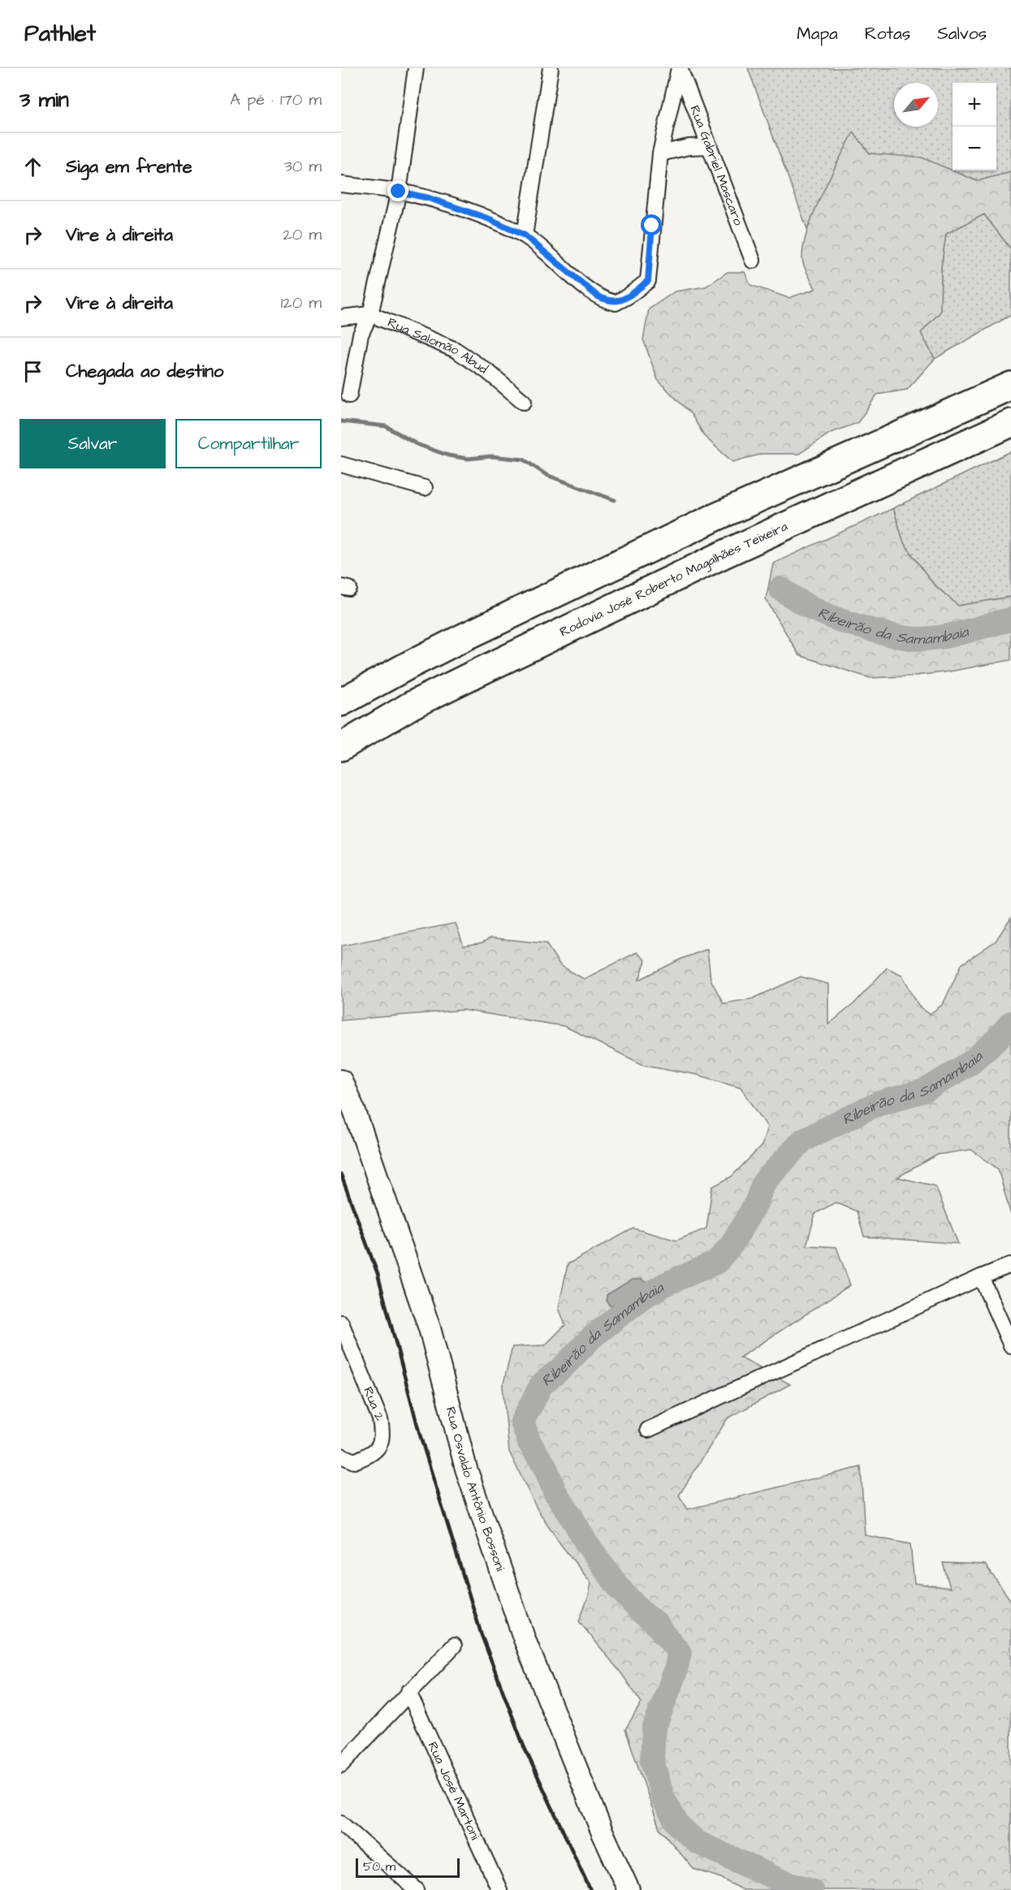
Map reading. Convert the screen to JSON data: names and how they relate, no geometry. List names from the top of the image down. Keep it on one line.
{"streets":{"highway":["Rodovia José Roberto Magalhães Teixeira"],"street":["Rua Gabriel Mascaro","Rua Salomão Abud","Rua 2","Rua Osvaldo Antônio Bossoni","Rua José Martoni"]},"water":["Ribeirão da Samambaia"],"scale_bar":"50 m","north":"top right","page":{"header":"Pathlet","nav":["Mapa","Rotas","Salvos"],"heading":["3 min","A pé · 170 m"],"map_buttons":["+","−"],"list":[["Siga em frente","30 m"],["Vire à direita","20 m"],["Vire à direita","120 m"],"Chegada ao destino"],"buttons":["Salvar","Compartilhar"],"scale":"50 m"}}
